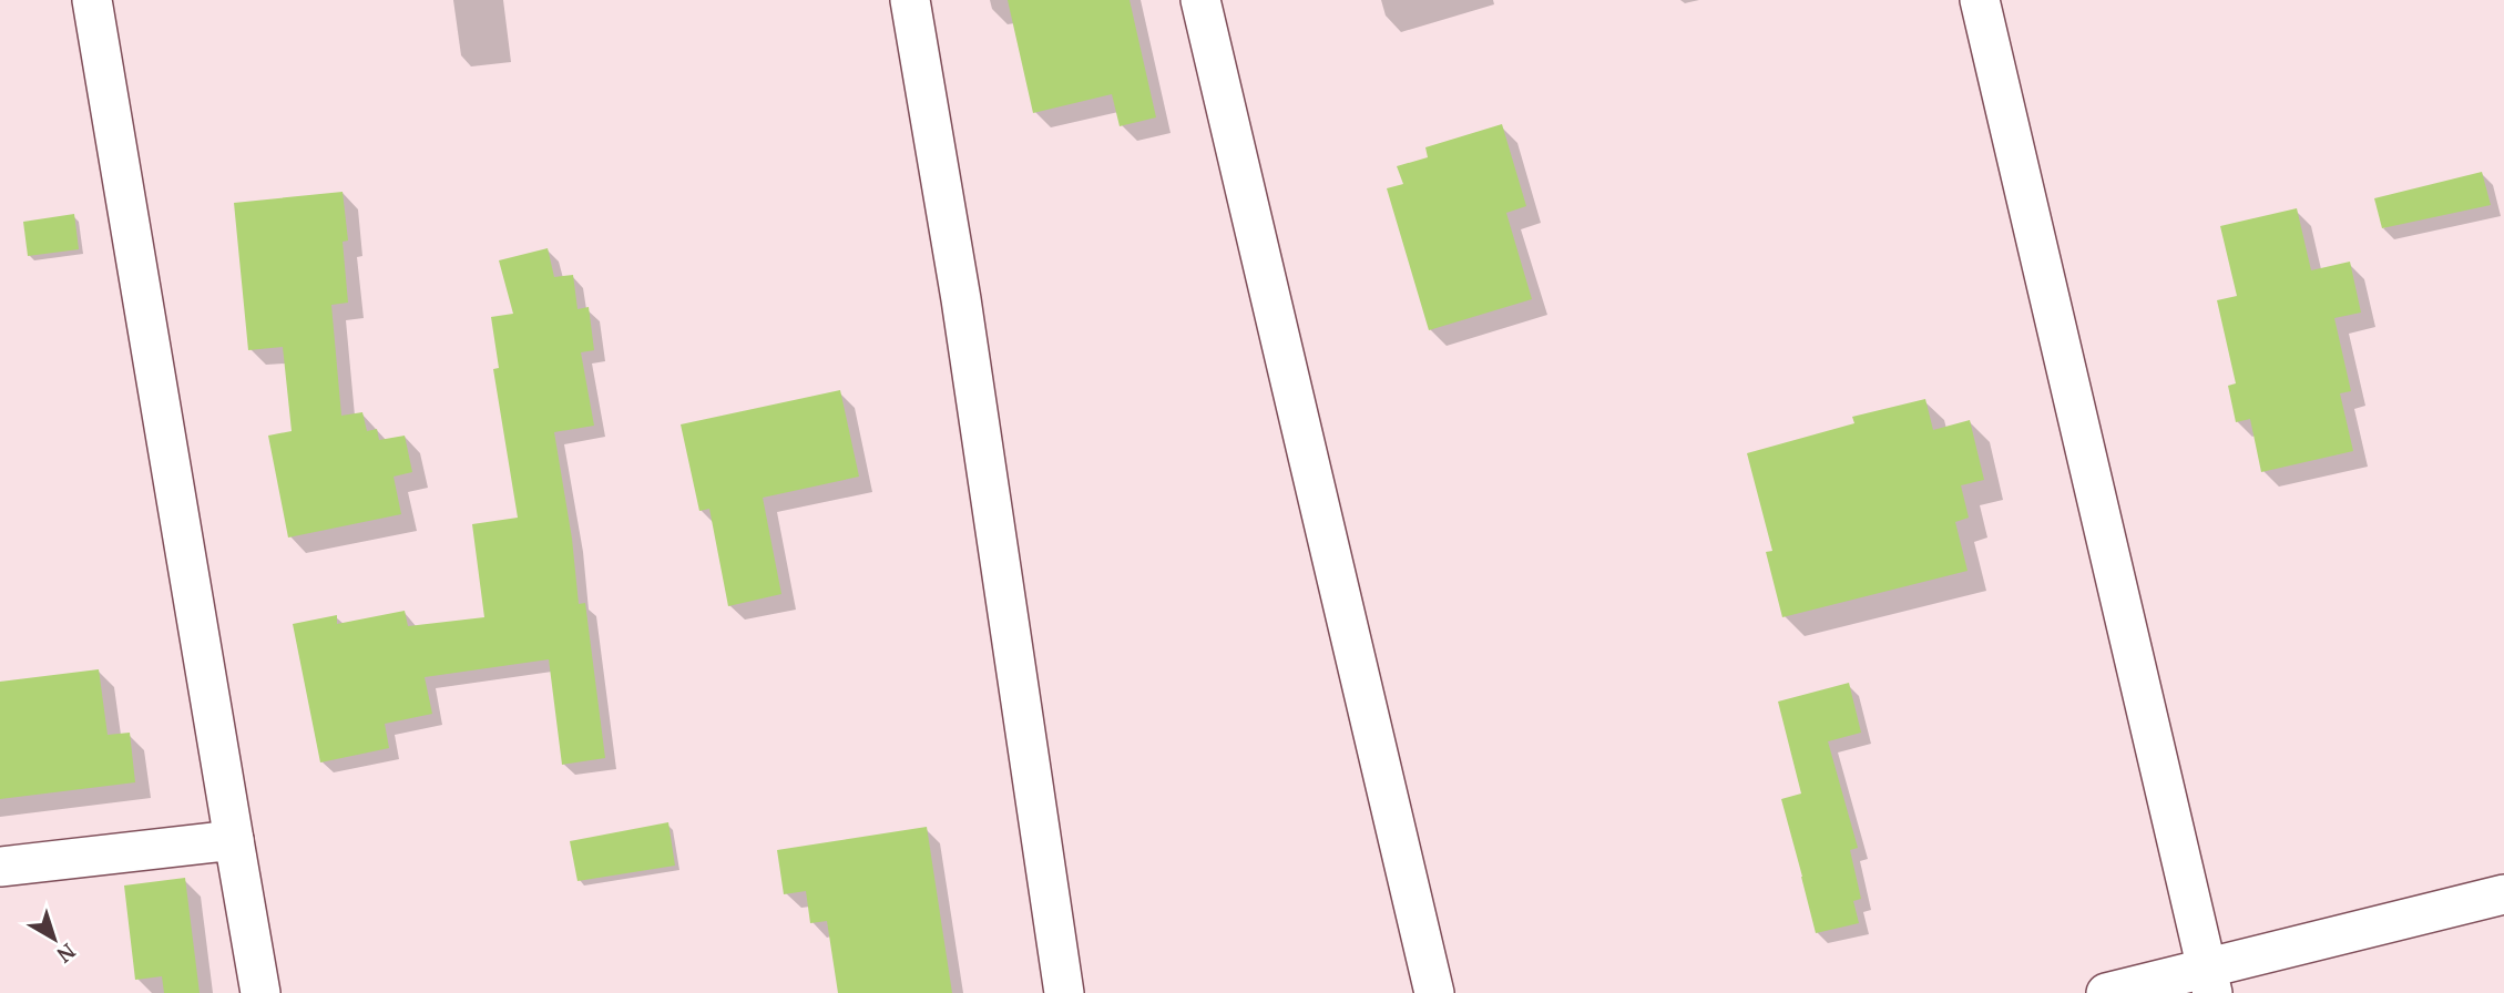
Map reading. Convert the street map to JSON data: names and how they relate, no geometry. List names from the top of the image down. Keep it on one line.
{"north":"bottom right"}
